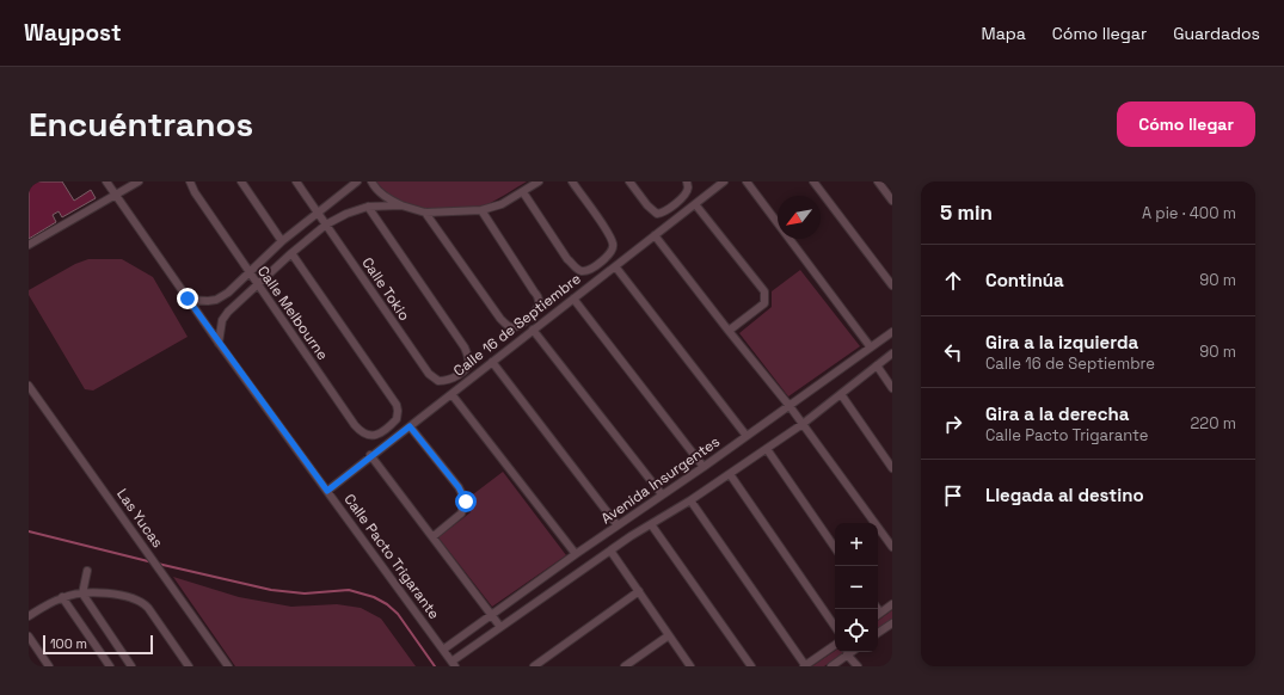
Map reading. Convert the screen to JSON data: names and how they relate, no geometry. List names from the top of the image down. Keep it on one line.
{"streets":{"street":["Calle Tokio","Calle Melbourne","Calle 16 de Septiembre","Avenida Insurgentes","Las Yucas","Calle Pacto Trigarante"]},"crossings":[["Calle 16 de Septiembre","Calle Pacto Trigarante"],["Avenida Insurgentes","Calle Pacto Trigarante"]],"scale_bar":"100 m","north":"bottom left","page":{"header":"Waypost","nav":["Mapa","Cómo llegar","Guardados"],"buttons":"Cómo llegar","title":"Encuéntranos","heading":["5 min","A pie · 400 m"],"list":[["Continúa","90 m"],["Gira a la izquierda","Calle 16 de Septiembre","90 m"],["Gira a la derecha","Calle Pacto Trigarante","220 m"],"Llegada al destino"],"map_buttons":["+","−"],"scale":"100 m"}}
